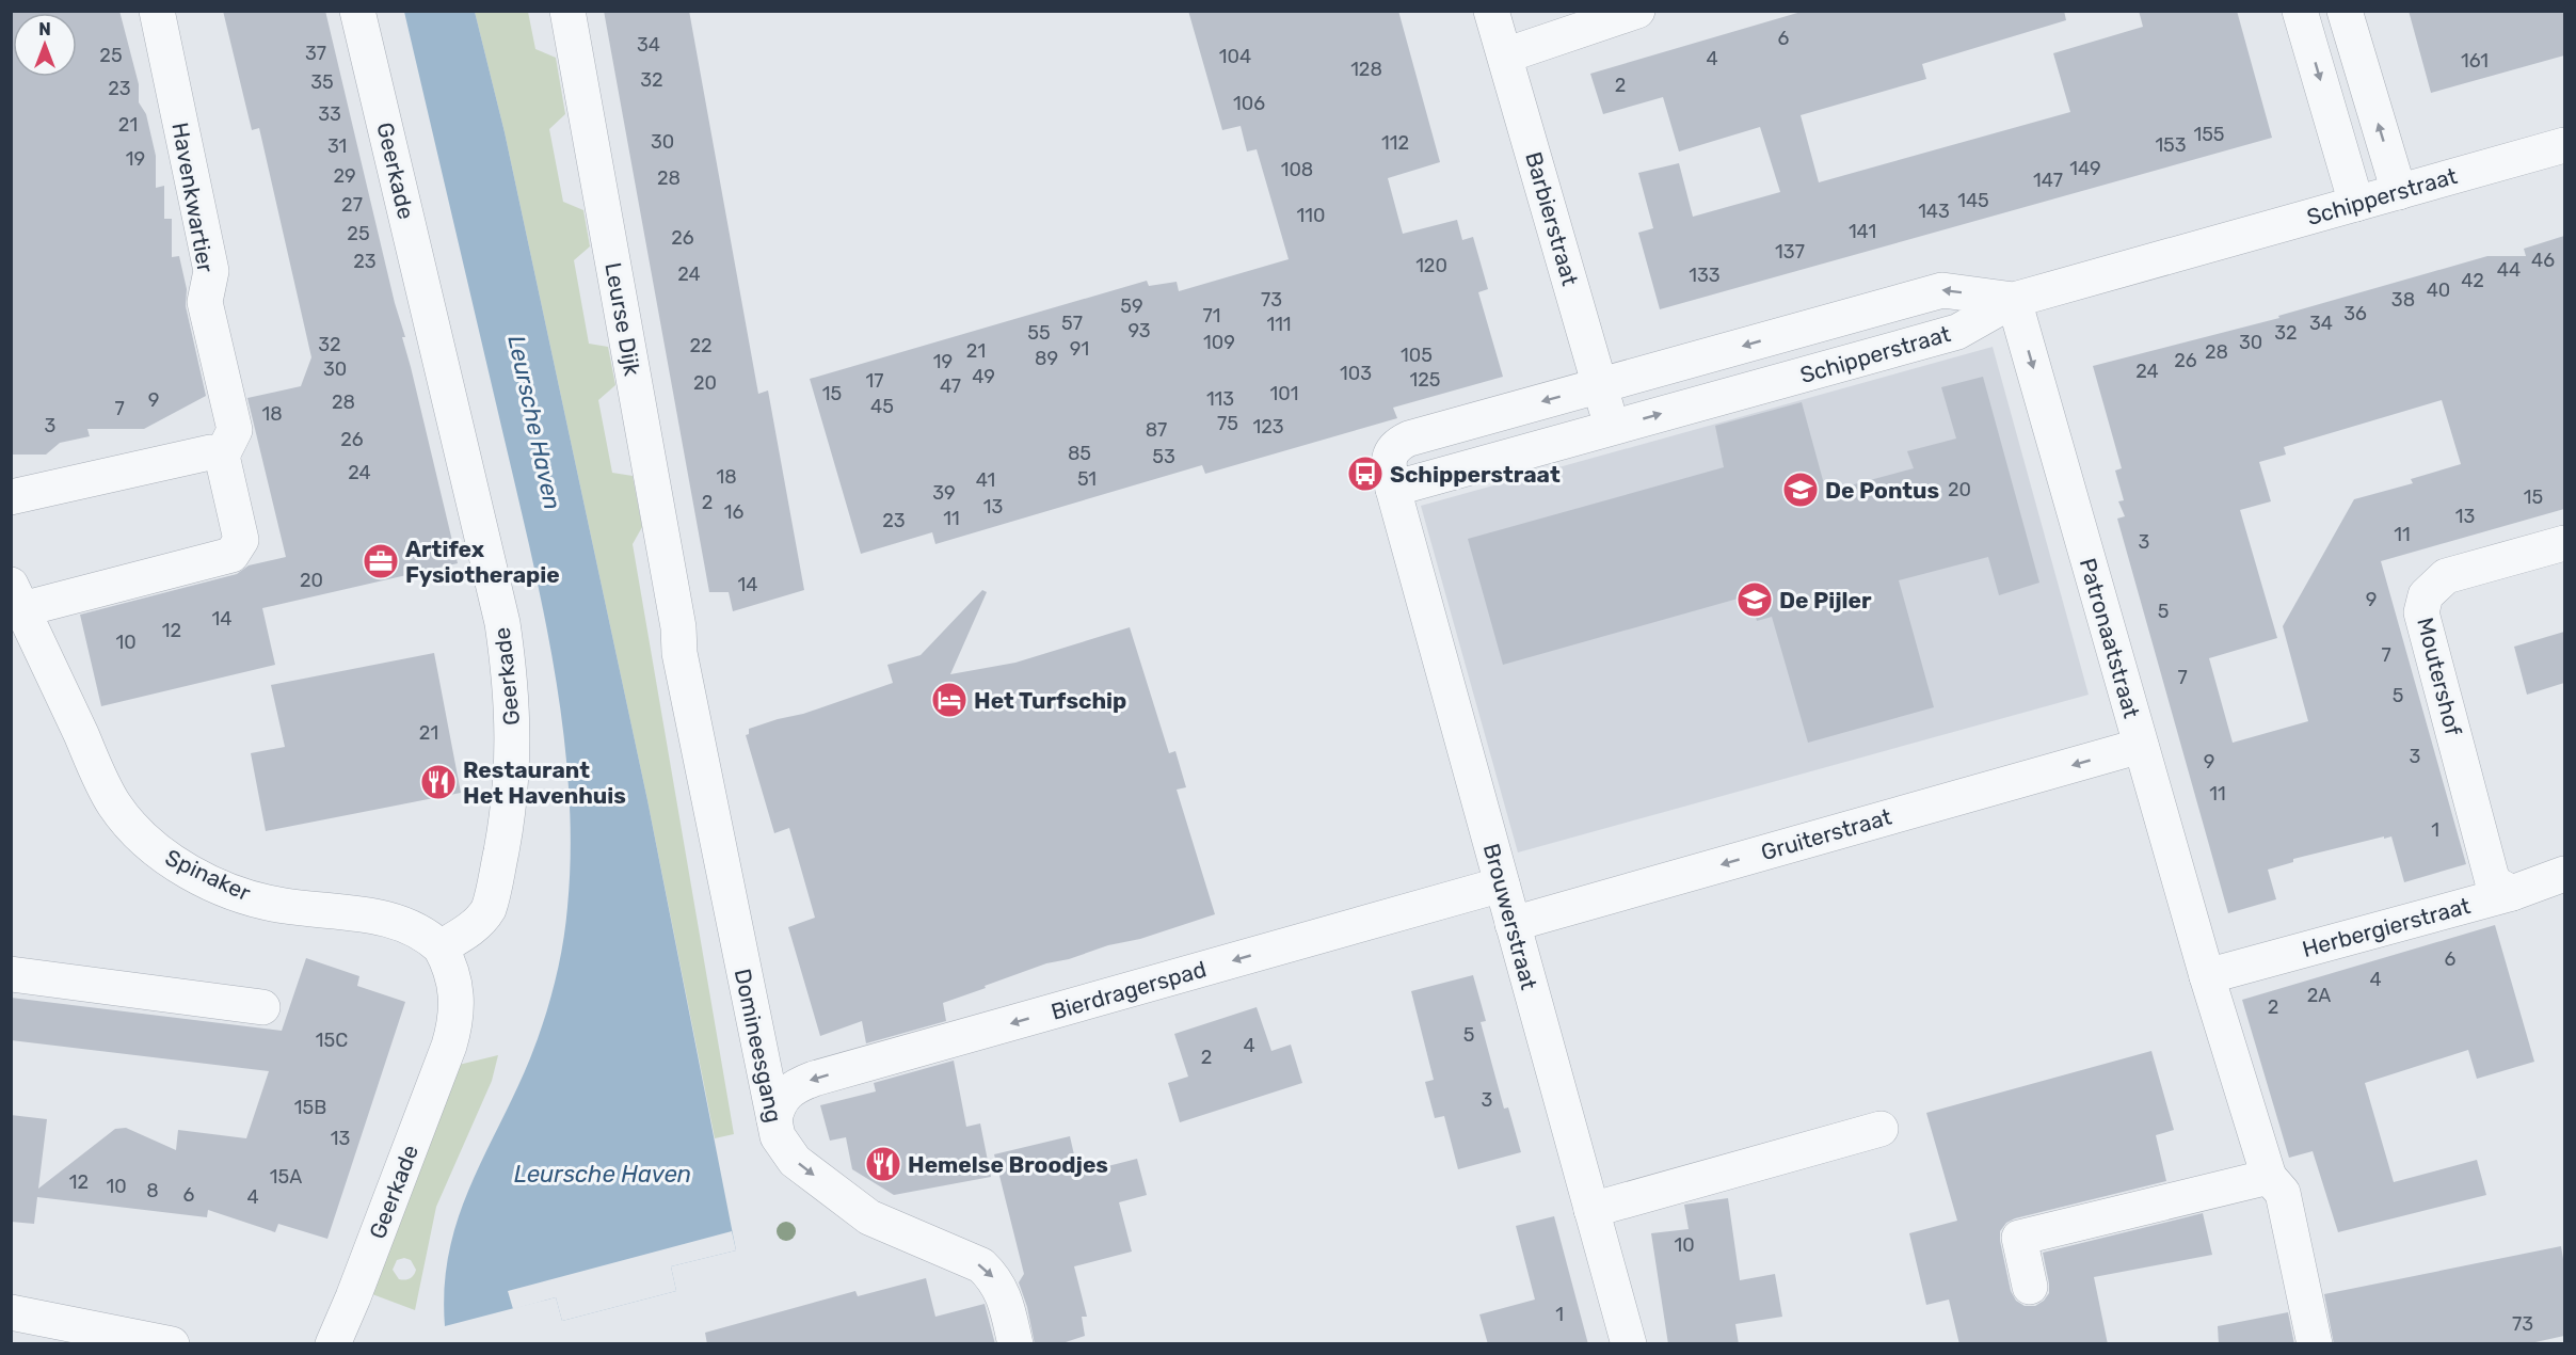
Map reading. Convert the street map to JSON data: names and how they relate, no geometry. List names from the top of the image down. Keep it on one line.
{"streets":{"street":["Geerkade","Schipperstraat","Havenkwartier","Barbierstraat","Leurse Dijk","Patronaatstraat","Moutershof","Gruiterstraat","Spinaker","Brouwerstraat","Herbergierstraat","Bierdragerspad","Domineesgang"]},"crossings":[["Geerkade","Spinaker"],["Schipperstraat","Barbierstraat"],["Schipperstraat","Patronaatstraat"],["Schipperstraat","Brouwerstraat"],["Leurse Dijk","Domineesgang"],["Patronaatstraat","Gruiterstraat"],["Patronaatstraat","Herbergierstraat"],["Moutershof","Herbergierstraat"],["Gruiterstraat","Brouwerstraat"],["Brouwerstraat","Bierdragerspad"],["Bierdragerspad","Domineesgang"]],"one_way":["Patronaatstraat","Bierdragerspad","Domineesgang"],"water":["Leursche Haven"],"places":{"bus stop":["Schipperstraat"],"school or university":["De Pontus","De Pijler"],"office":["Artifex Fysiotherapie"],"hotel":["Het Turfschip"],"restaurant":["Restaurant Het Havenhuis","Hemelse Broodjes"]},"house_numbers":["6","34","37","25","104","4","161","128","32","35","2","23","106","33","21","155","30","112","153","31","19","149","108","29","28","147","145","27","143","110","141","25","26","137","46","23","120","44","24","133","42","40","73","38","59","36","71","57","34","111","93","55","32","109","30","32","22","91","21","28","105","89","26","19","30","24","103","49","125","17","20","47","15","101","113","9","28","45","7","18","75","3","123","87","26","85","53","24","18","51","41","20","39","15","2","13","16","13","11","23","11","3","20","14","9","5","14","12","10","7","7","5","21","3","9","11","1","6","4","2A","2","5","15C","4","2","3","15B","13","15A","12","10","8","6","4","10","1","73"],"north":"top"}
